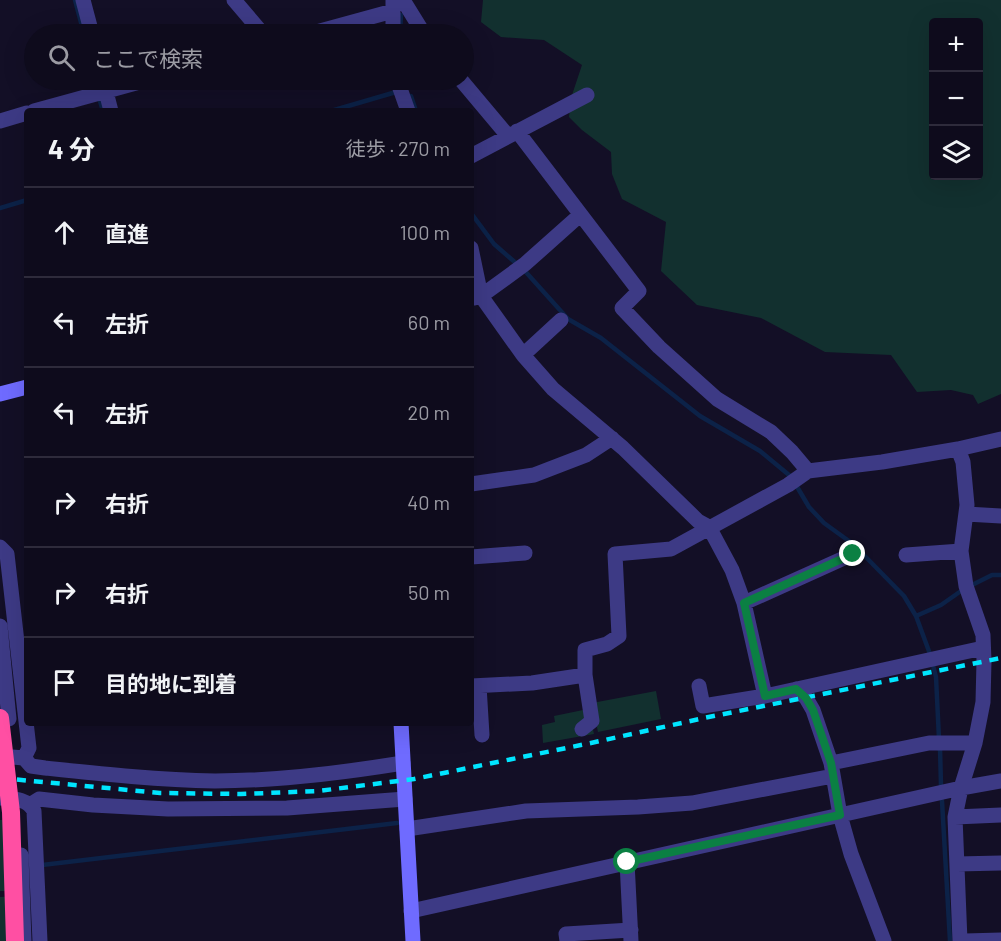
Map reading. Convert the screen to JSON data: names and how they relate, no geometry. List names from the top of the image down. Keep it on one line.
{"page":{"map_buttons":["+","−"],"search":"ここで検索","heading":["4 分","徒歩 · 270 m"],"list":[["直進","100 m"],["左折","60 m"],["左折","20 m"],["右折","40 m"],["右折","50 m"],"目的地に到着"]}}
